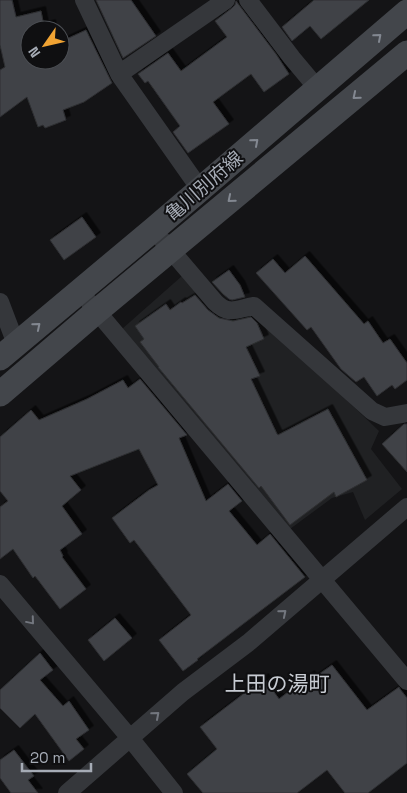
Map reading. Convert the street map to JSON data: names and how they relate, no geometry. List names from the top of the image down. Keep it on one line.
{"streets":{"main road":["亀川別府線"]},"districts":["上田の湯町"],"scale_bar":"20 m","north":"bottom left"}
